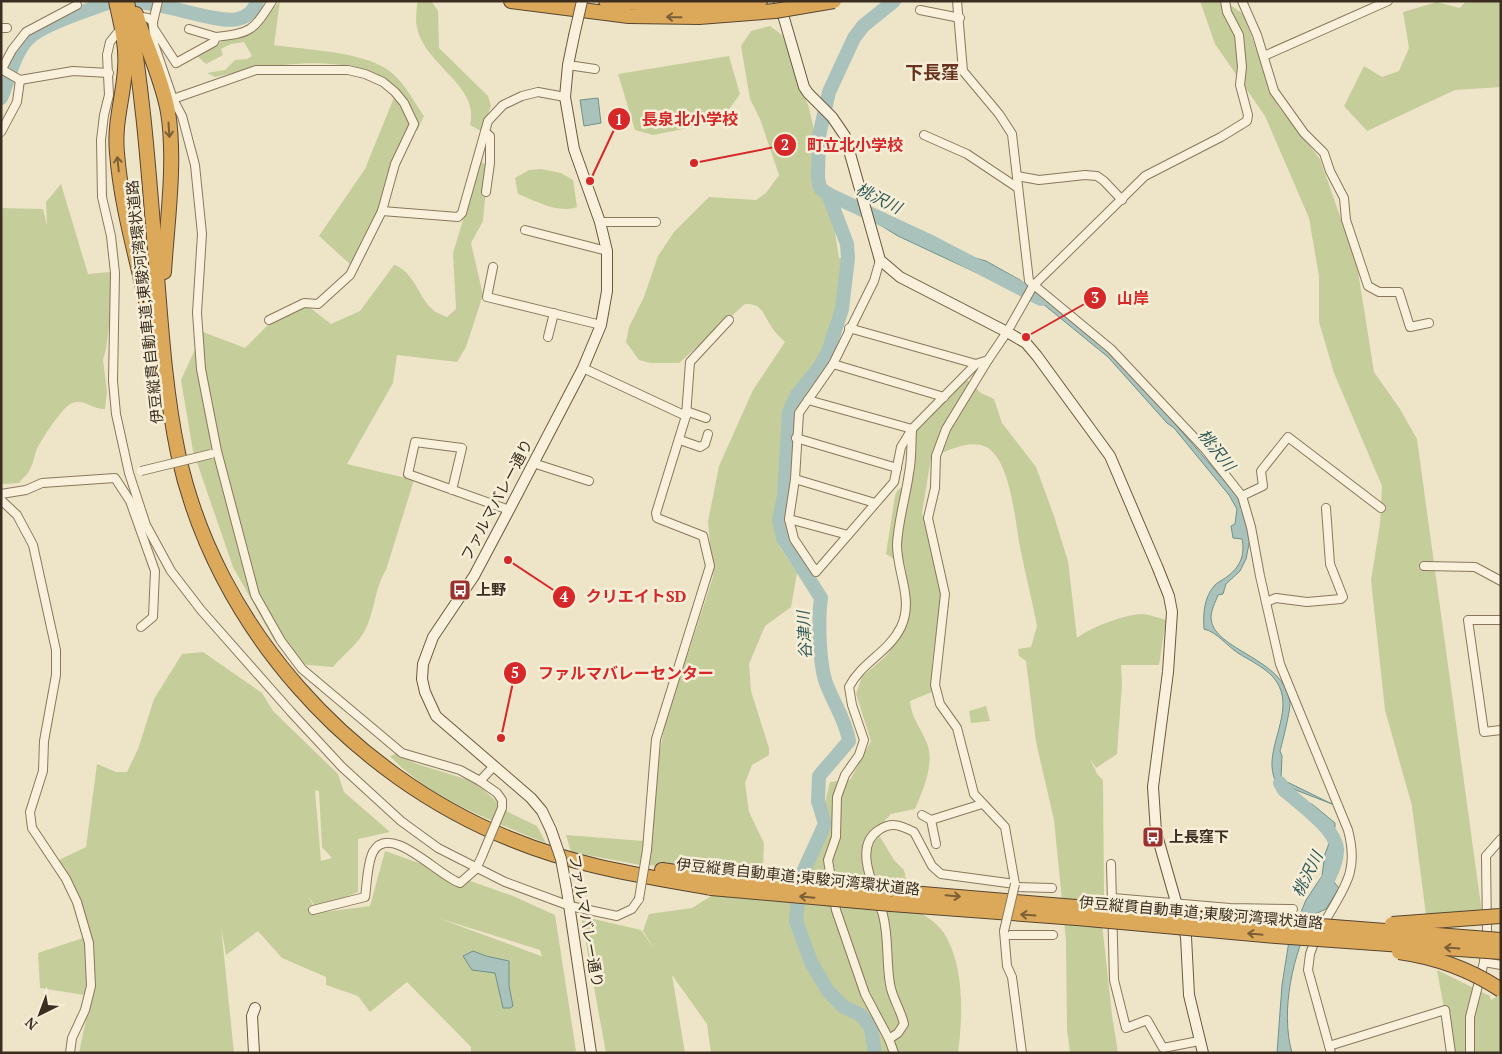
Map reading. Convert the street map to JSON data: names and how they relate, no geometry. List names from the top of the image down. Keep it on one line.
{"streets":{"highway":["伊豆縦貫自動車道;東駿河湾環状道路"],"street":["ファルマバレー通り"]},"districts":["下長窪"],"water":["桃沢川","谷津川"],"places":{"other":["町立北小学校","長泉北小学校","山岸","クリエイトSD","ファルマバレーセンター"],"bus stop":["上野","上長窪下"]},"north":"bottom left"}
